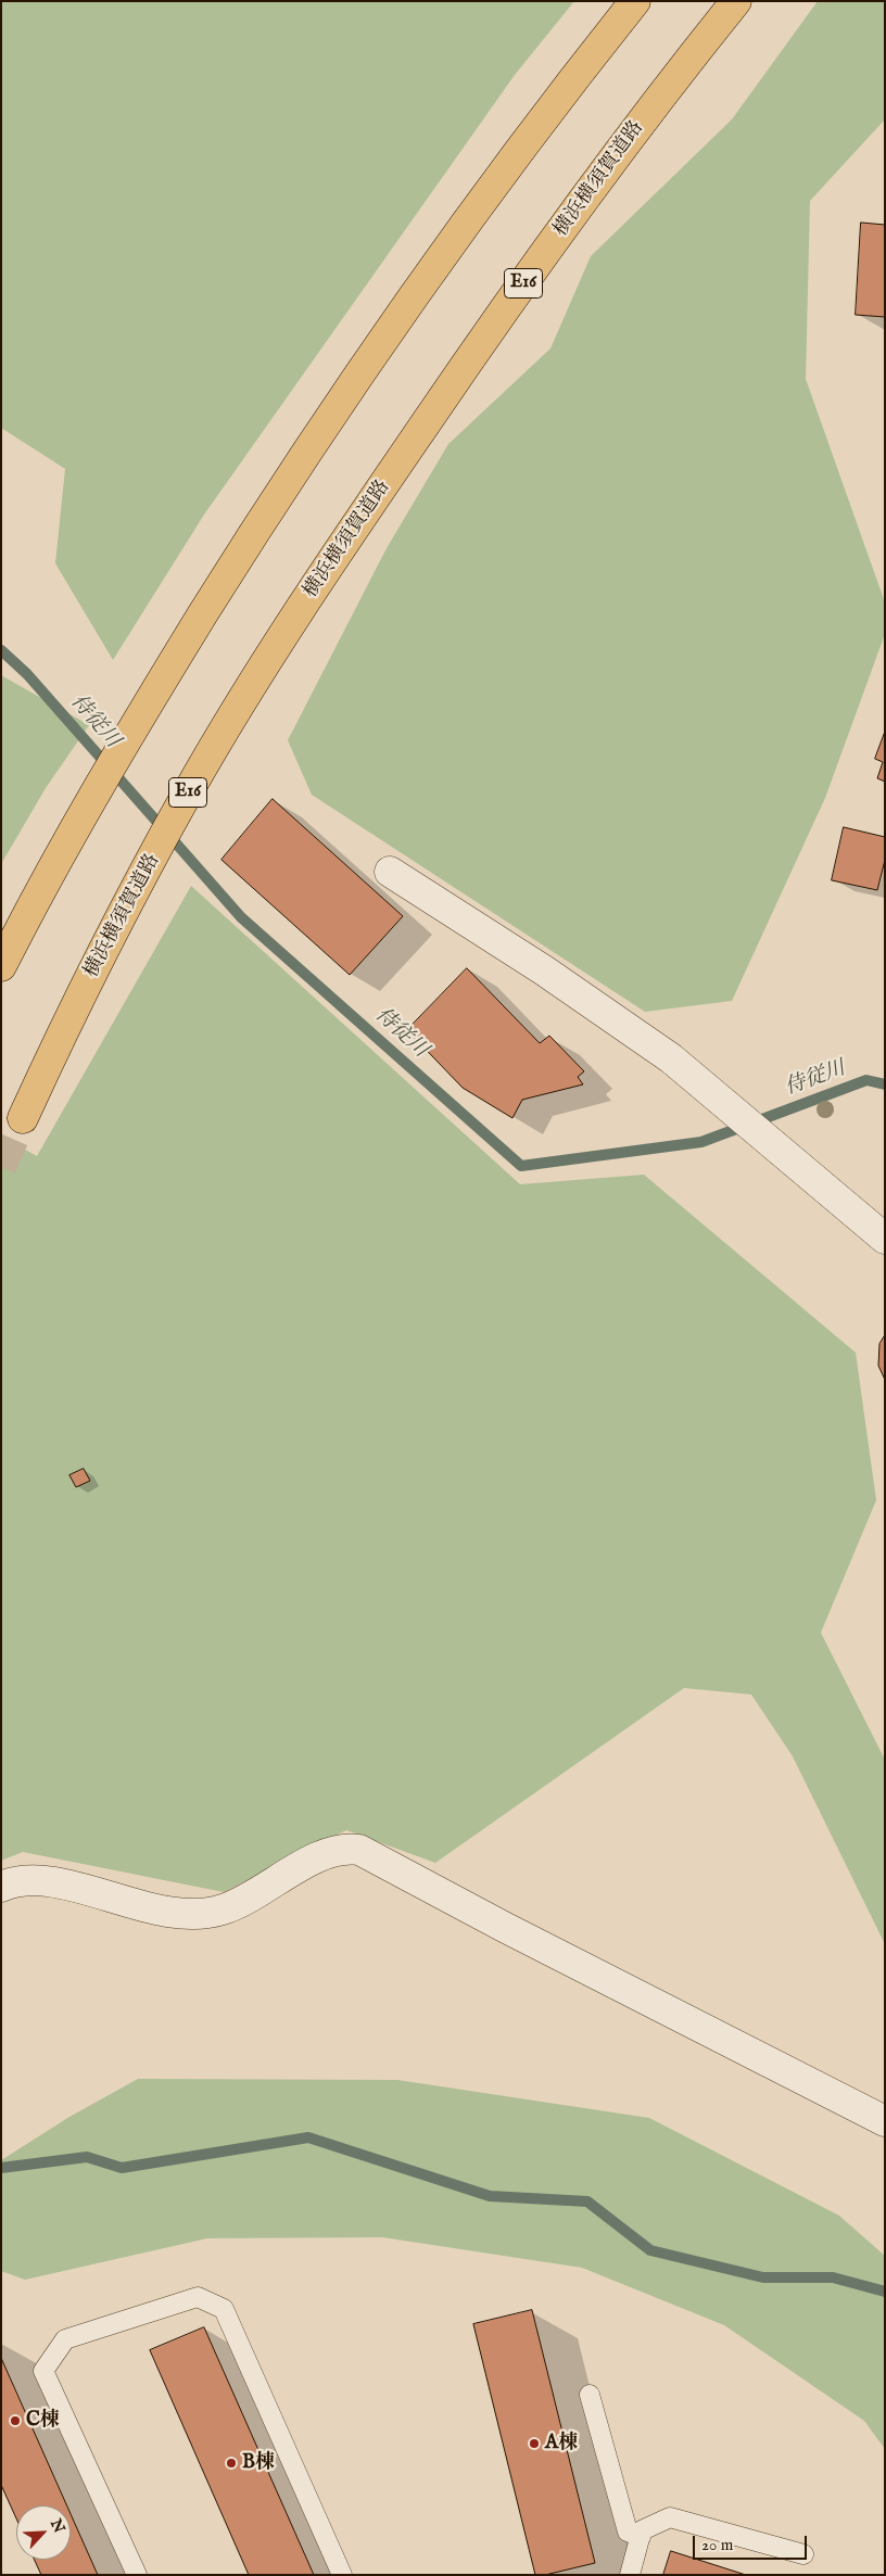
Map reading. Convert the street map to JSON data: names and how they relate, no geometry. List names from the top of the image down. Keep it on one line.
{"streets":{"highway":["横浜横須賀道路","E16"]},"water":["侍従川"],"places":["C棟","A棟","B棟"],"scale_bar":"20 m","north":"top right"}
